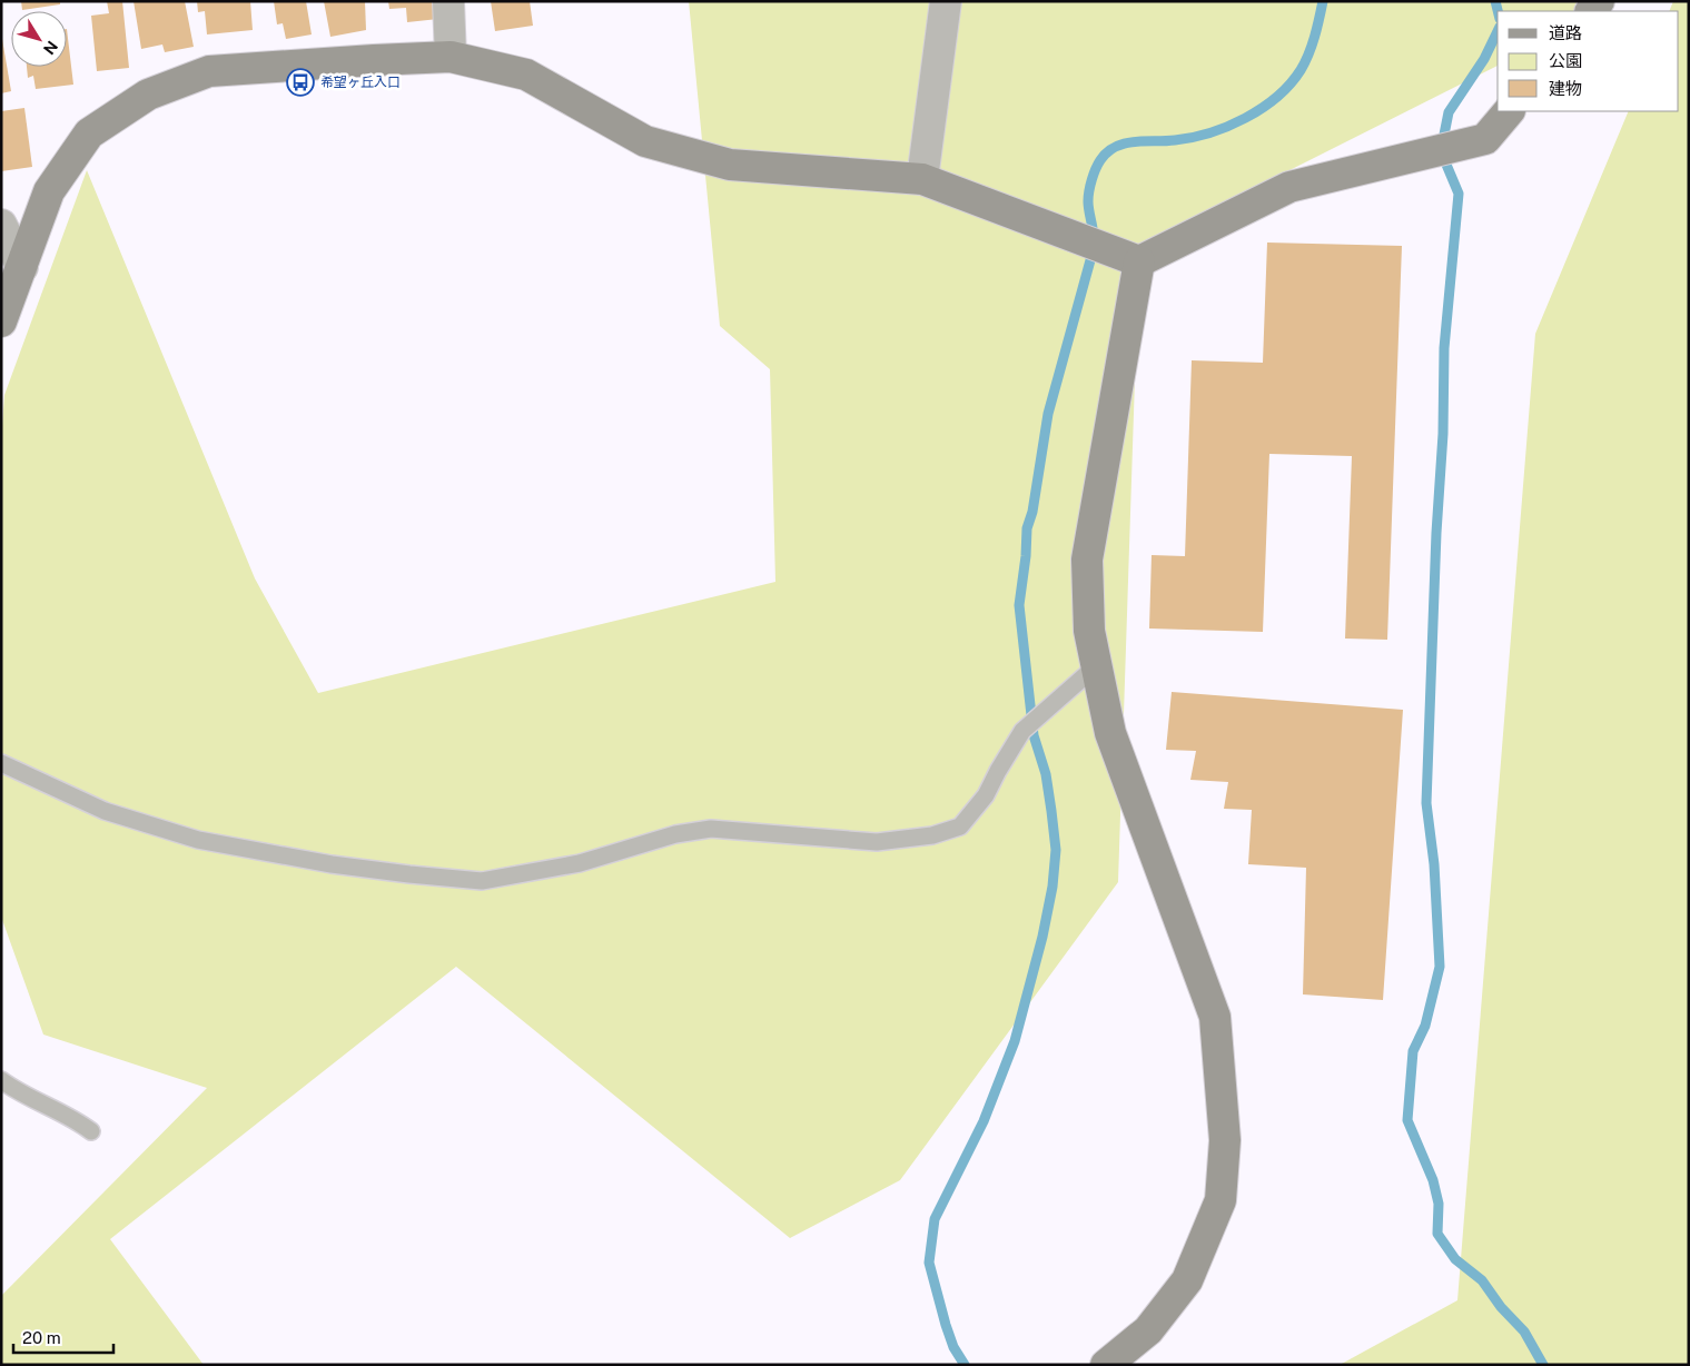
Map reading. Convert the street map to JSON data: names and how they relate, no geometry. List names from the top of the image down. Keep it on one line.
{"places":{"bus stop":["希望ヶ丘入口"]},"legend":["道路","公園","建物"],"scale_bar":"20 m","north":"bottom right"}
